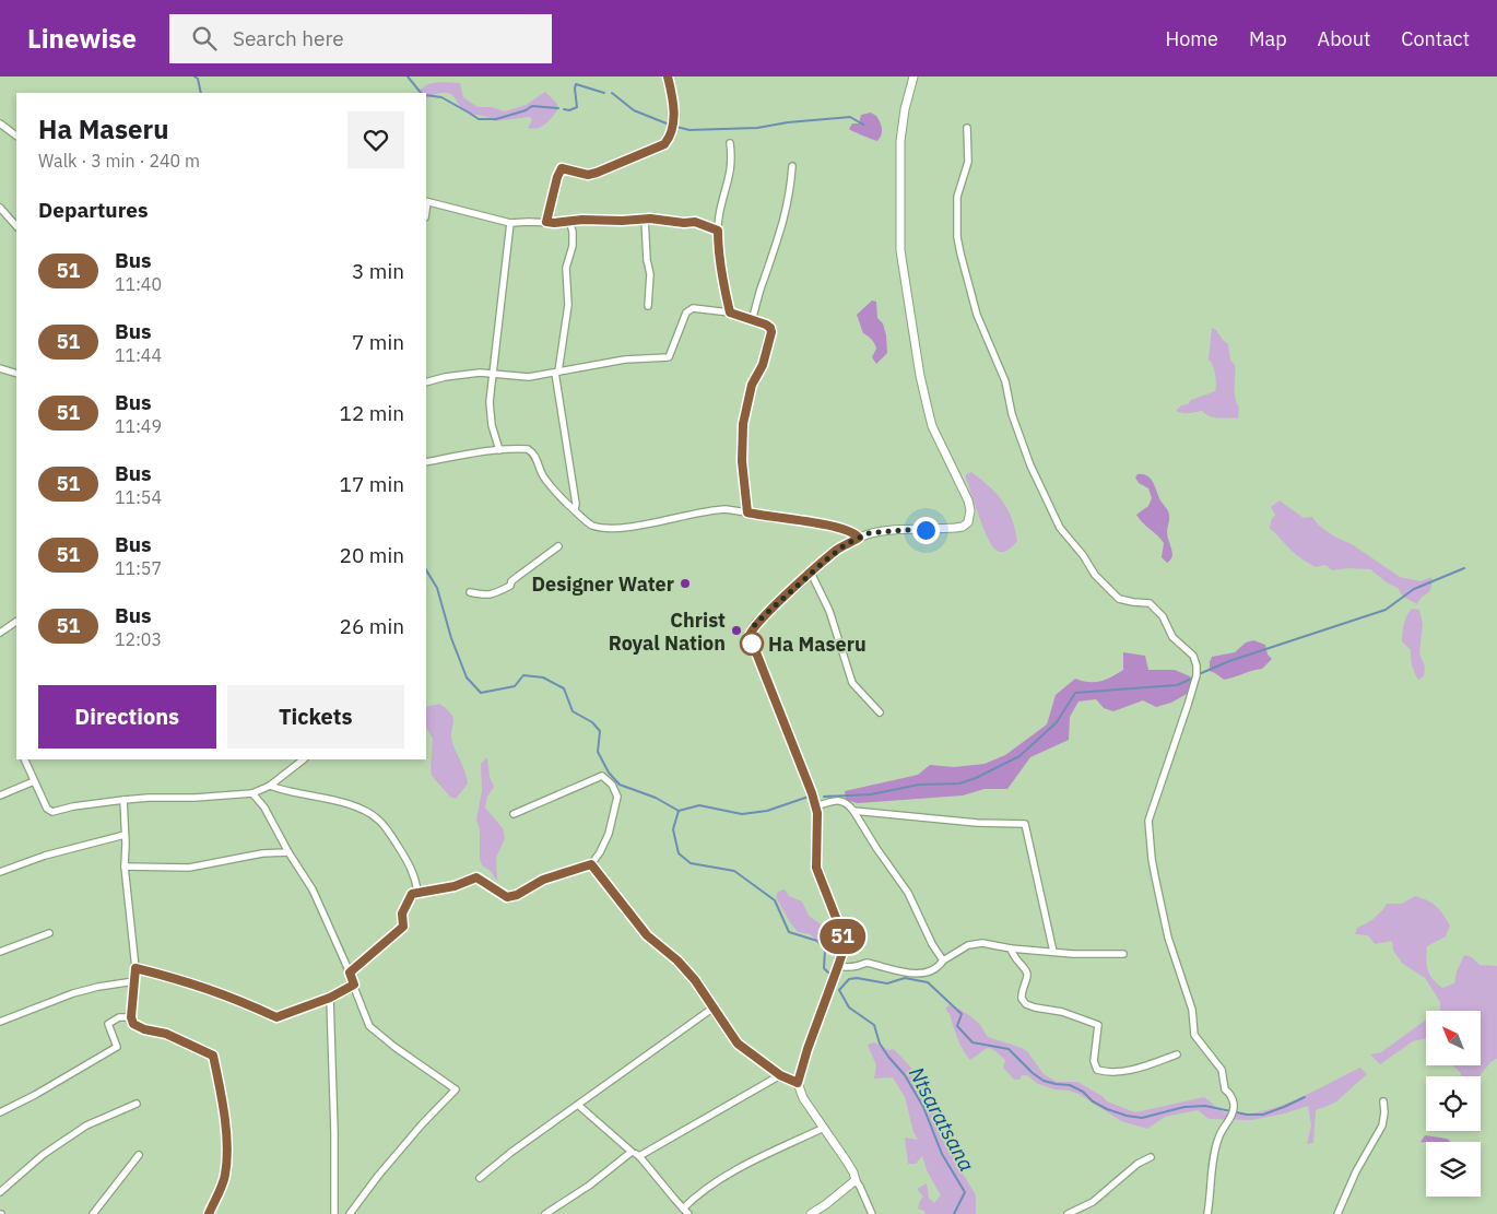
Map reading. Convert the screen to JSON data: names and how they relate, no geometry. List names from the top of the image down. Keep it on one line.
{"water":["Ntsaratsana"],"places":["Designer Water","Christ Royal Nation","Ha Maseru"],"lines":["bus line 51"],"north":"top left","page":{"header":"Linewise","search":"Search here","nav":["Home","Map","About","Contact"],"on_map":"51","heading":[["Ha Maseru","Walk · 3 min · 240 m"],"Departures"],"list":[{"mark":"51","name":"Bus","note":"11:40","value":"3 min"},{"mark":"51","name":"Bus","note":"11:44","value":"7 min"},{"mark":"51","name":"Bus","note":"11:49","value":"12 min"},{"mark":"51","name":"Bus","note":"11:54","value":"17 min"},{"mark":"51","name":"Bus","note":"11:57","value":"20 min"},{"mark":"51","name":"Bus","note":"12:03","value":"26 min"}],"buttons":["Directions","Tickets"]}}
